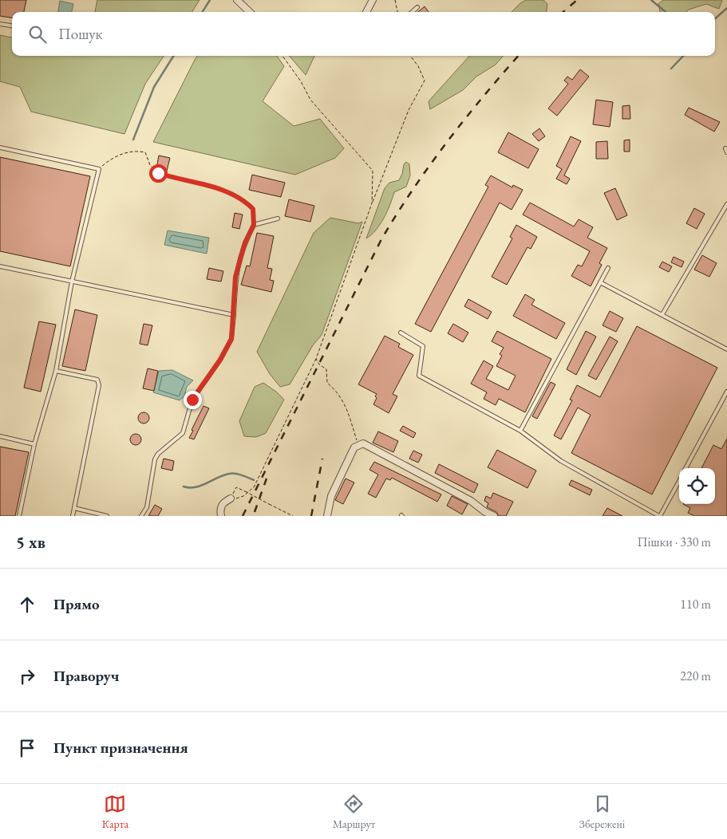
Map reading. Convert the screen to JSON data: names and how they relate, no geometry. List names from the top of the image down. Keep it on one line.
{"page":{"search":"Пошук","heading":["5 хв","Пішки · 330 m"],"list":[["Прямо","110 m"],["Праворуч","220 m"],"Пункт призначення"],"nav":["Карта","Маршрут","Збережені"]}}
